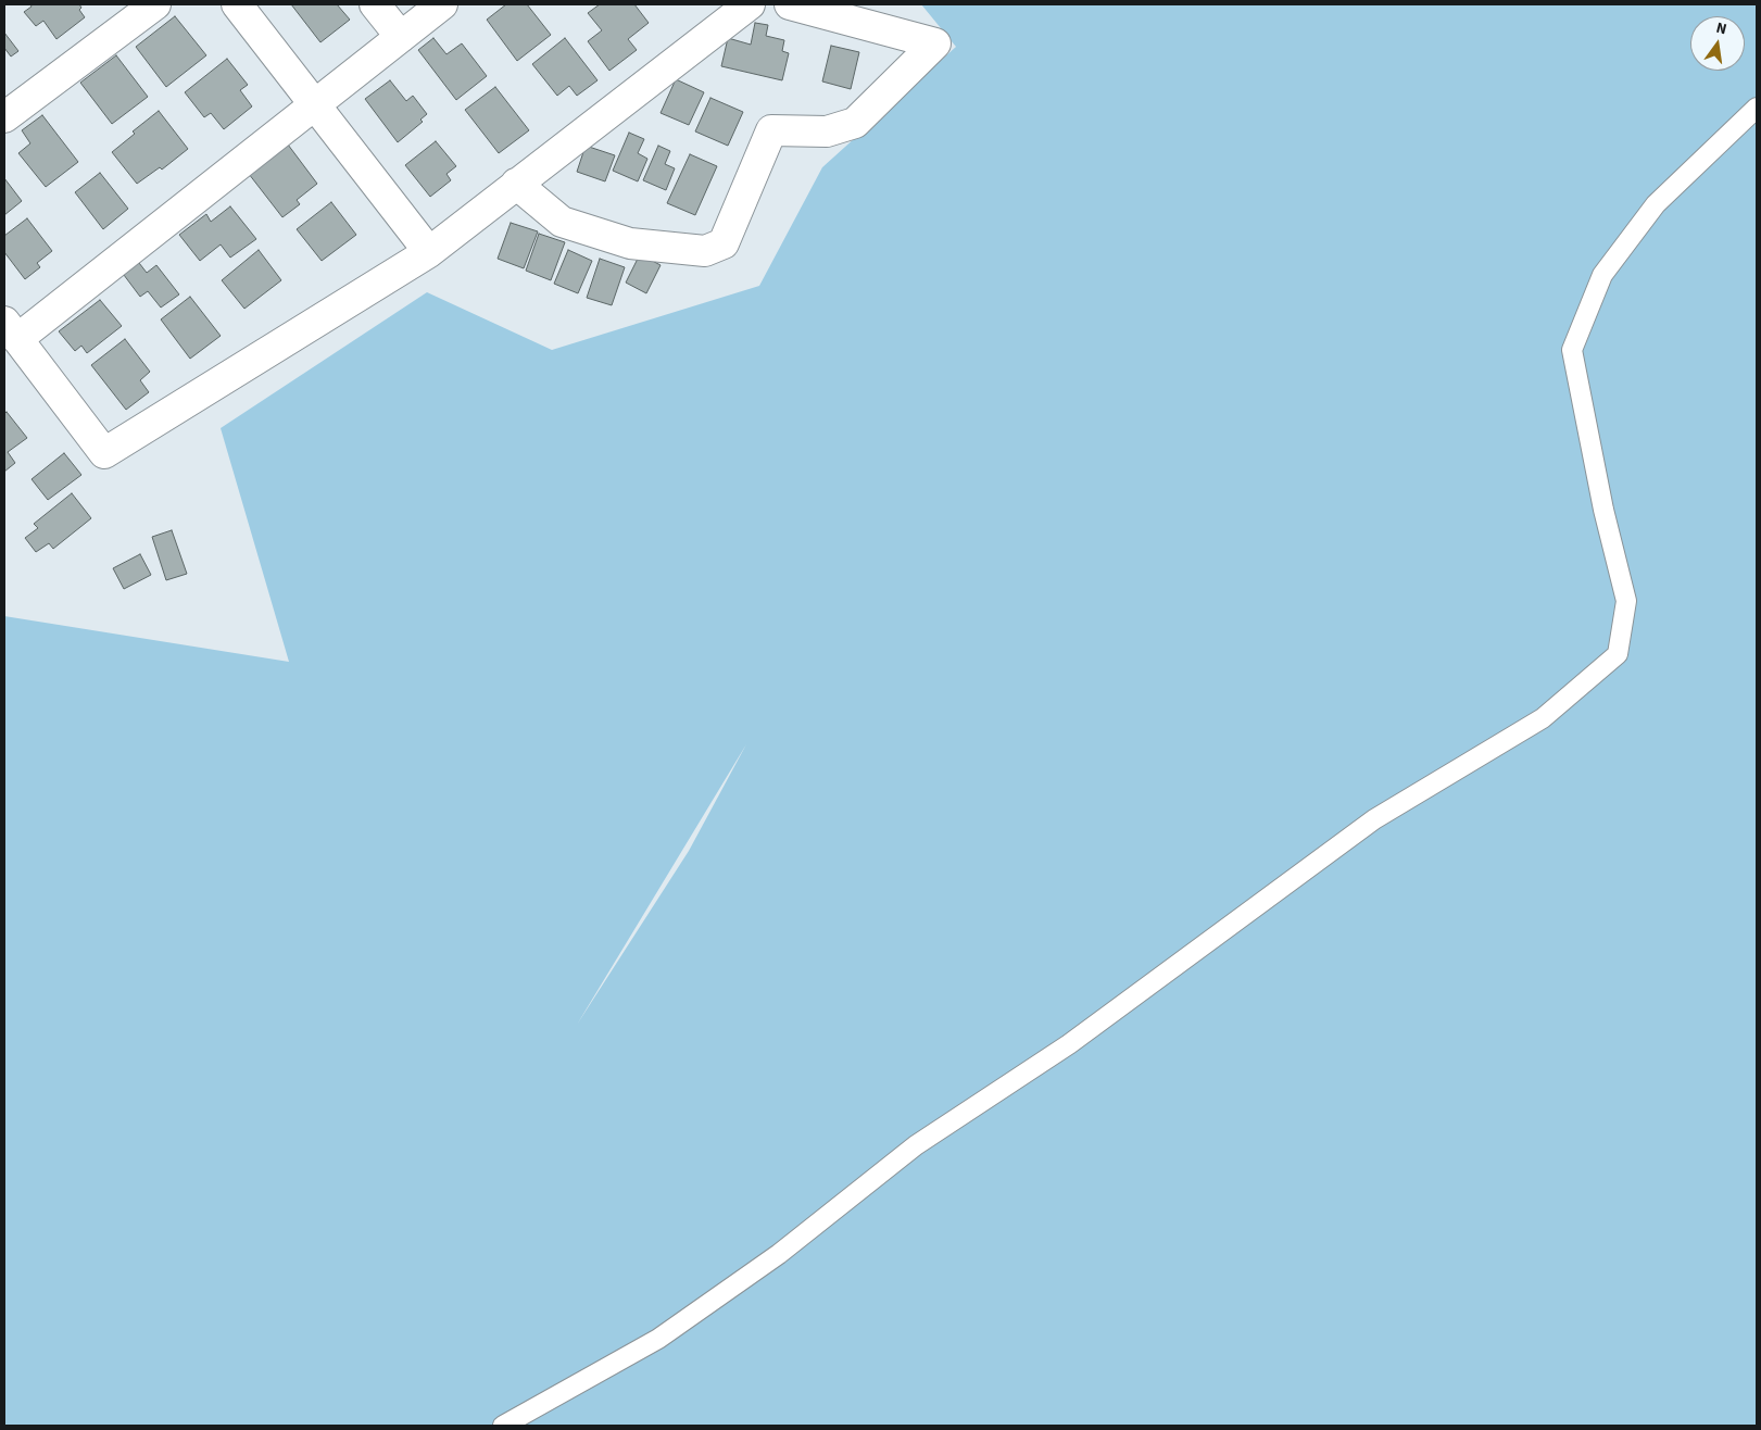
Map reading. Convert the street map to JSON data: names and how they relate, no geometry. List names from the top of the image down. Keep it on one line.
{"north":"top"}
